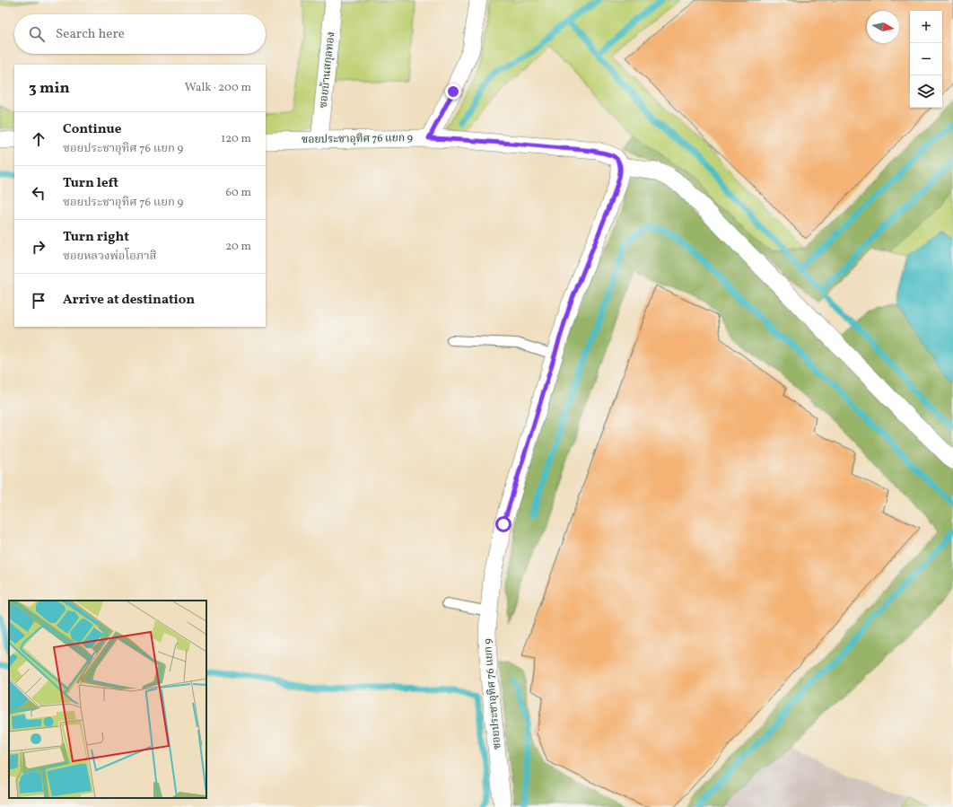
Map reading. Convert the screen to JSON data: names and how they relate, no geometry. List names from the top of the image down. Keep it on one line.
{"streets":{"street":["ซอยบ้านสกุลทอง","ซอยประชาอุทิศ 76 แยก 9"]},"crossings":[["ซอยบ้านสกุลทอง","ซอยประชาอุทิศ 76 แยก 9"]],"north":"right","page":{"map_buttons":["+","−"],"search":"Search here","heading":["3 min","Walk · 200 m"],"list":[["Continue","ซอยประชาอุทิศ 76 แยก 9","120 m"],["Turn left","ซอยประชาอุทิศ 76 แยก 9","60 m"],["Turn right","ซอยหลวงพ่อโอภาสี","20 m"],"Arrive at destination"]}}
